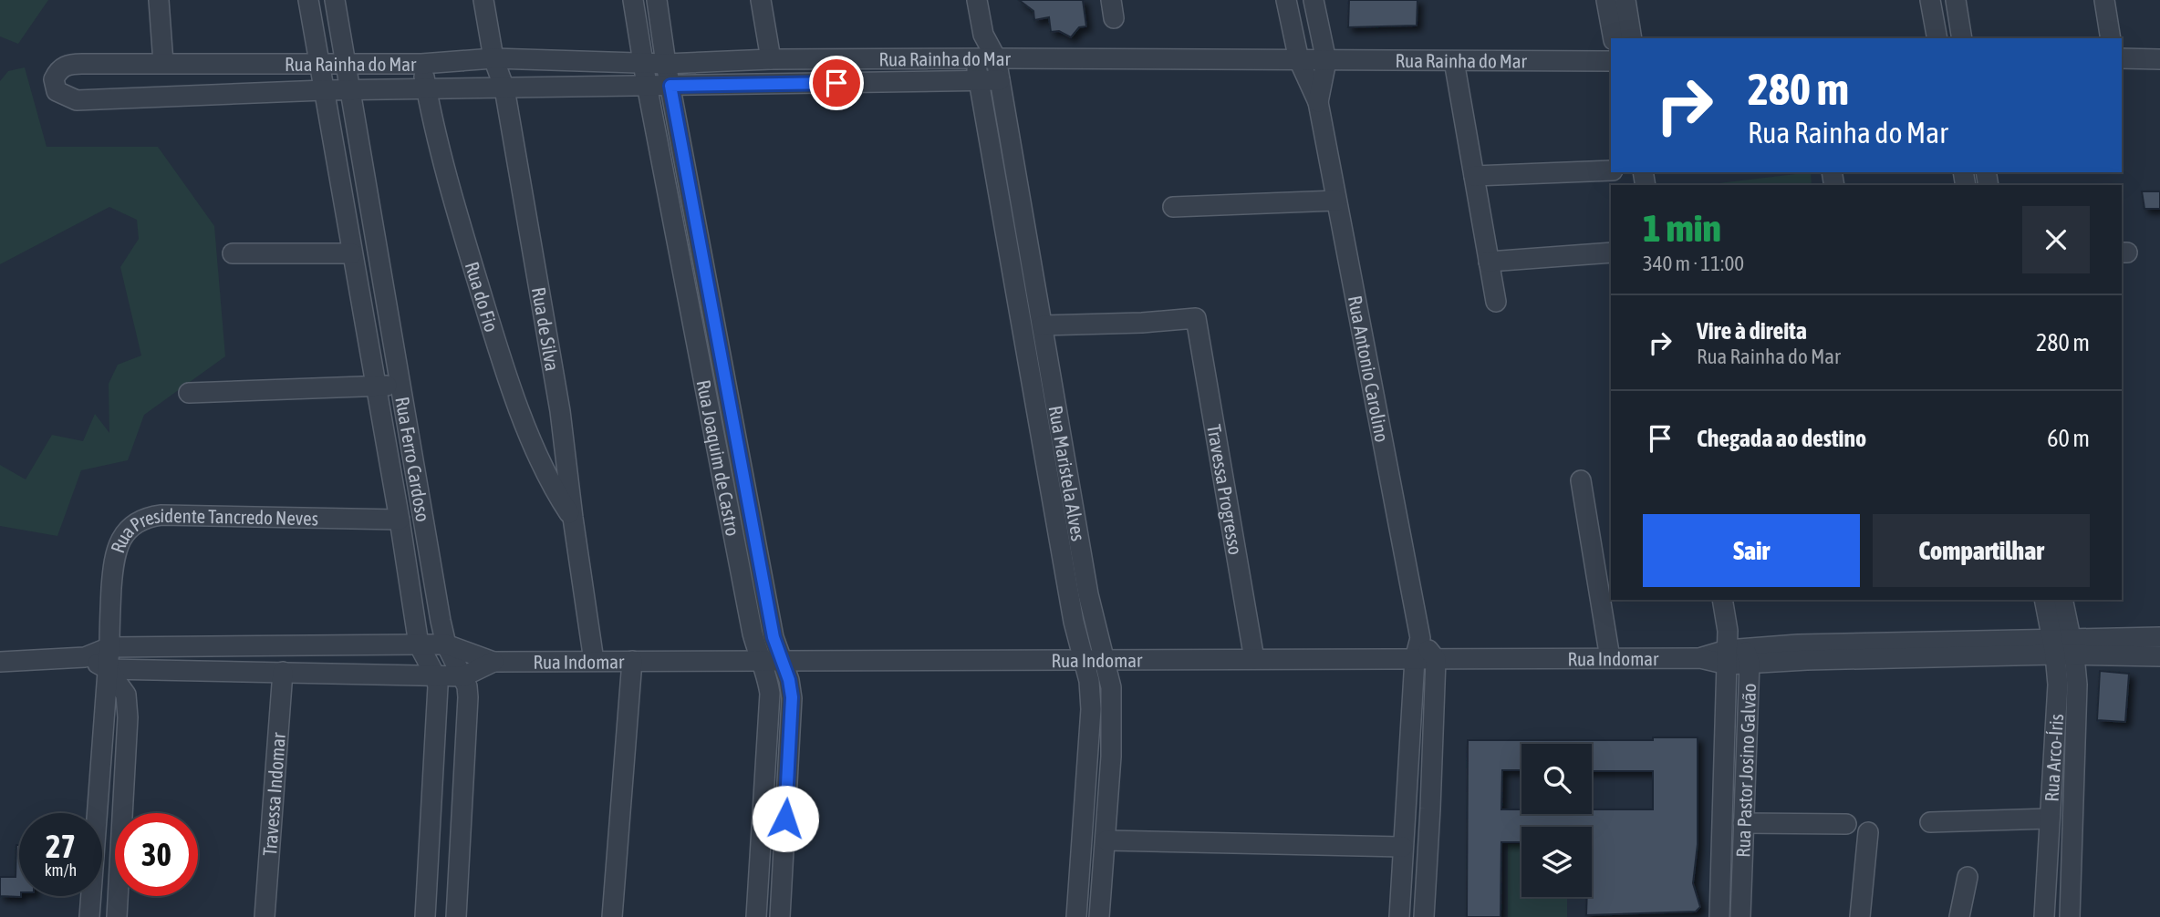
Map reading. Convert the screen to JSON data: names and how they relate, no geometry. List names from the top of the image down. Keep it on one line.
{"streets":{"street":["Rua Rainha do Mar","Rua do Fio","Rua de Silva","Rua Antonio Carolino","Rua Joaquim de Castro","Rua Ferro Cardoso","Rua Maristela Alves","Travessa Progresso","Rua Presidente Tancredo Neves","Rua Indomar","Rua Arco-Íris","Rua Pastor Josino Galvão","Travessa Indomar"]},"crossings":[["Rua Rainha do Mar","Rua do Fio"],["Rua Rainha do Mar","Rua de Silva"],["Rua Rainha do Mar","Rua Antonio Carolino"],["Rua Rainha do Mar","Rua Joaquim de Castro"],["Rua Rainha do Mar","Rua Ferro Cardoso"],["Rua Rainha do Mar","Rua Maristela Alves"],["Rua do Fio","Rua de Silva"],["Rua de Silva","Rua Indomar"],["Rua Antonio Carolino","Rua Indomar"],["Rua Joaquim de Castro","Rua Indomar"],["Rua Ferro Cardoso","Rua Presidente Tancredo Neves"],["Rua Ferro Cardoso","Rua Indomar"],["Rua Maristela Alves","Travessa Progresso"],["Rua Maristela Alves","Rua Indomar"],["Travessa Progresso","Rua Indomar"],["Rua Presidente Tancredo Neves","Rua Indomar"],["Rua Indomar","Rua Arco-Íris"],["Rua Indomar","Rua Pastor Josino Galvão"],["Rua Indomar","Travessa Indomar"]],"page":{"turn":["280 m","Rua Rainha do Mar"],"heading":["1 min","340 m · 11:00"],"list":[{"name":"Vire à direita","note":"Rua Rainha do Mar","value":"280 m"},{"name":"Chegada ao destino","value":"60 m"}],"buttons":["Sair","Compartilhar"],"speed":"27 km/h","limit":"30"}}
